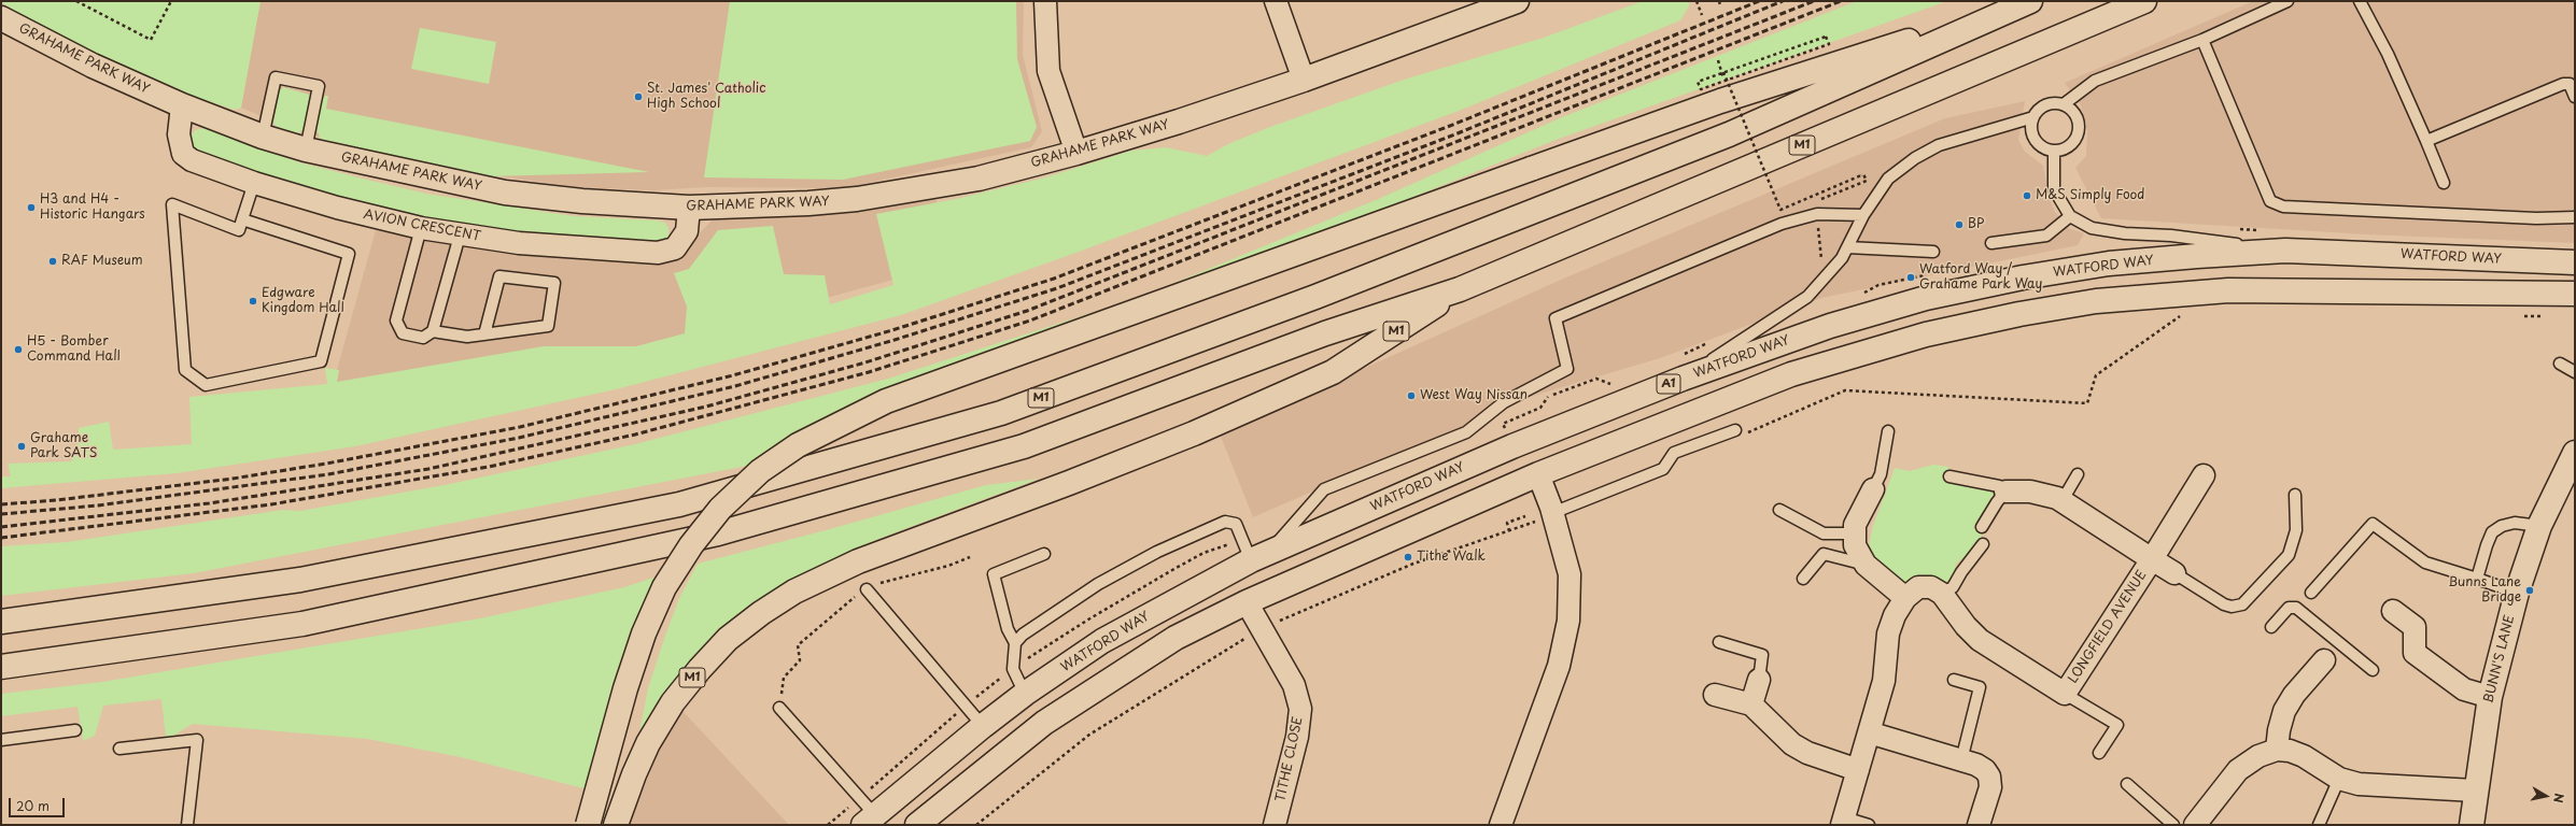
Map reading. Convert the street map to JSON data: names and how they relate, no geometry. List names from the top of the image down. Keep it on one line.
{"streets":{"main road":["GRAHAME PARK WAY","M1","WATFORD WAY","A1","BUNN'S LANE"],"street":["AVION CRESCENT","LONGFIELD AVENUE","TITHE CLOSE"]},"crossings":[["GRAHAME PARK WAY","AVION CRESCENT"]],"places":["St. James' Catholic High School","M&S Simply Food","H3 and H4 - Historic Hangars","BP","RAF Museum","Watford Way / Grahame Park Way","Edgware Kingdom Hall","H5 - Bomber Command Hall","West Way Nissan","Grahame Park SATS","Tithe Walk","Bunns Lane Bridge"],"scale_bar":"20 m","north":"right"}
